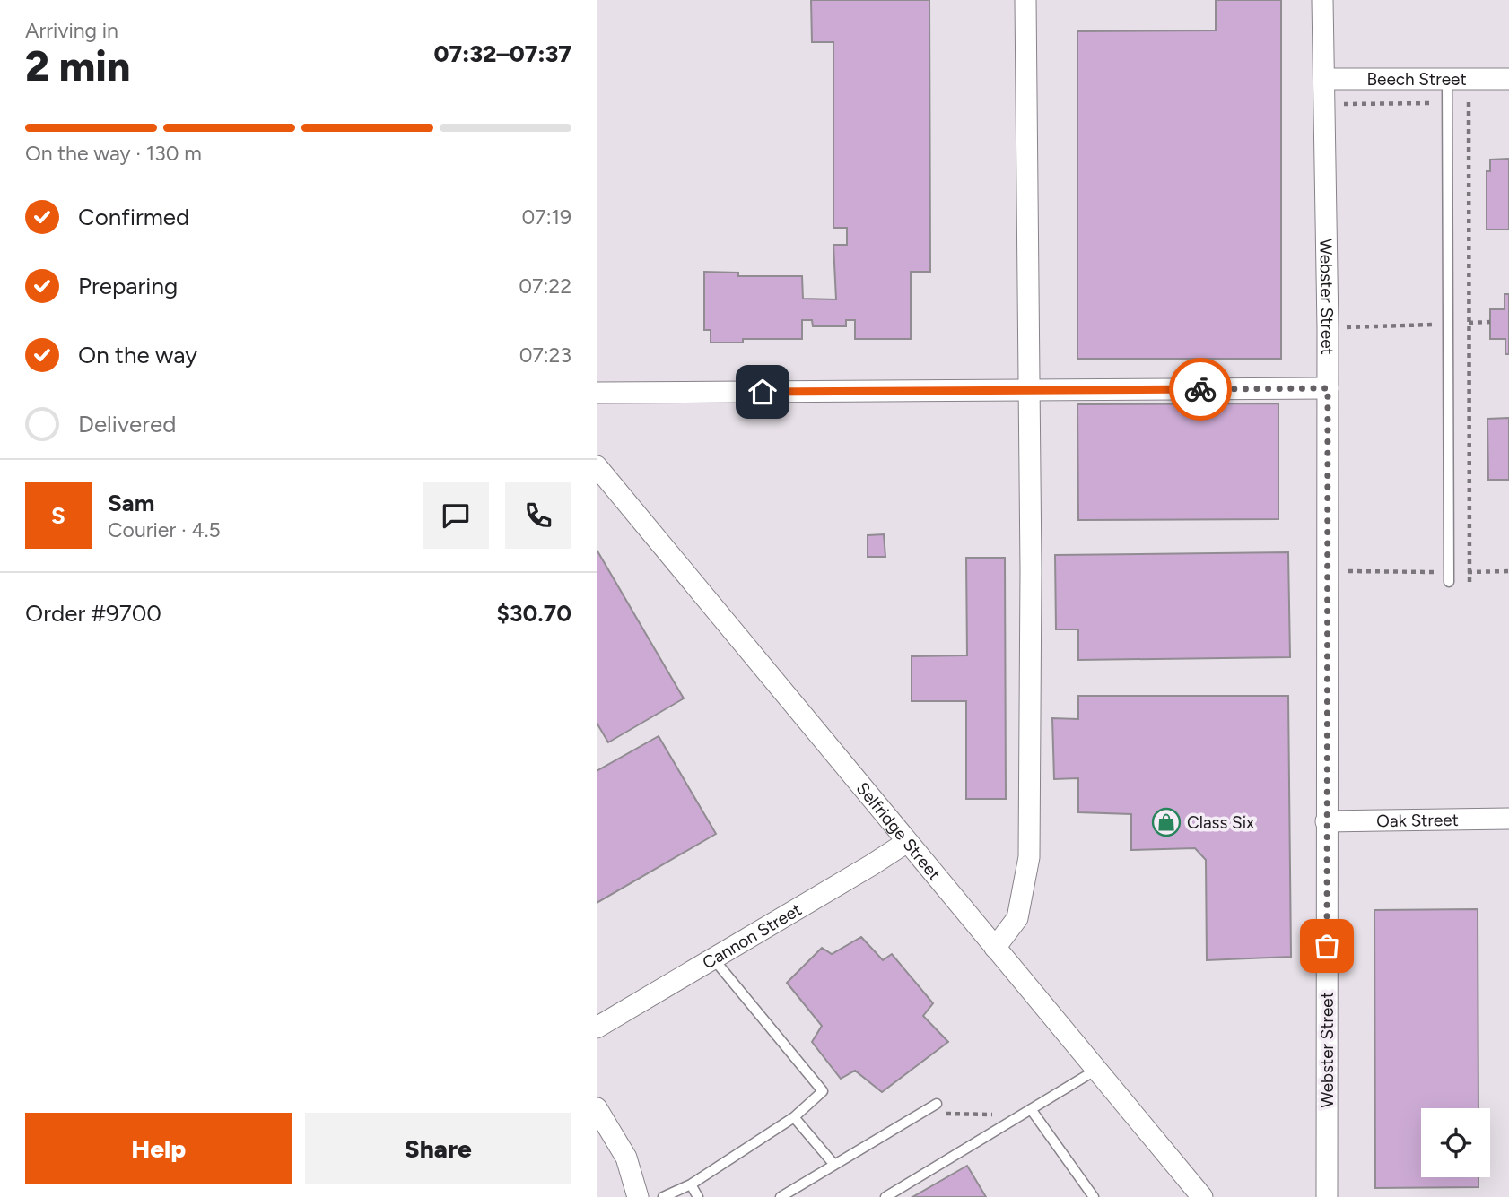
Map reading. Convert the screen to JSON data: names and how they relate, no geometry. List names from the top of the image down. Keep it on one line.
{"streets":{"street":["Beech Street","Webster Street","Oak Street","Selfridge Street","Cannon Street"]},"crossings":[["Beech Street","Webster Street"],["Webster Street","Oak Street"],["Selfridge Street","Cannon Street"]],"places":{"shop":["Class Six"]},"page":{"heading":["2 min","Arriving in","07:32–07:37"],"panel":["Sam","Courier · 4.5","Order #9700","$30.70"],"bar":"On the way · 130 m","list":[["Confirmed","07:19"],["Preparing","07:22"],["On the way","07:23"],"Delivered"],"round":"S","buttons":["Help","Share"]}}
